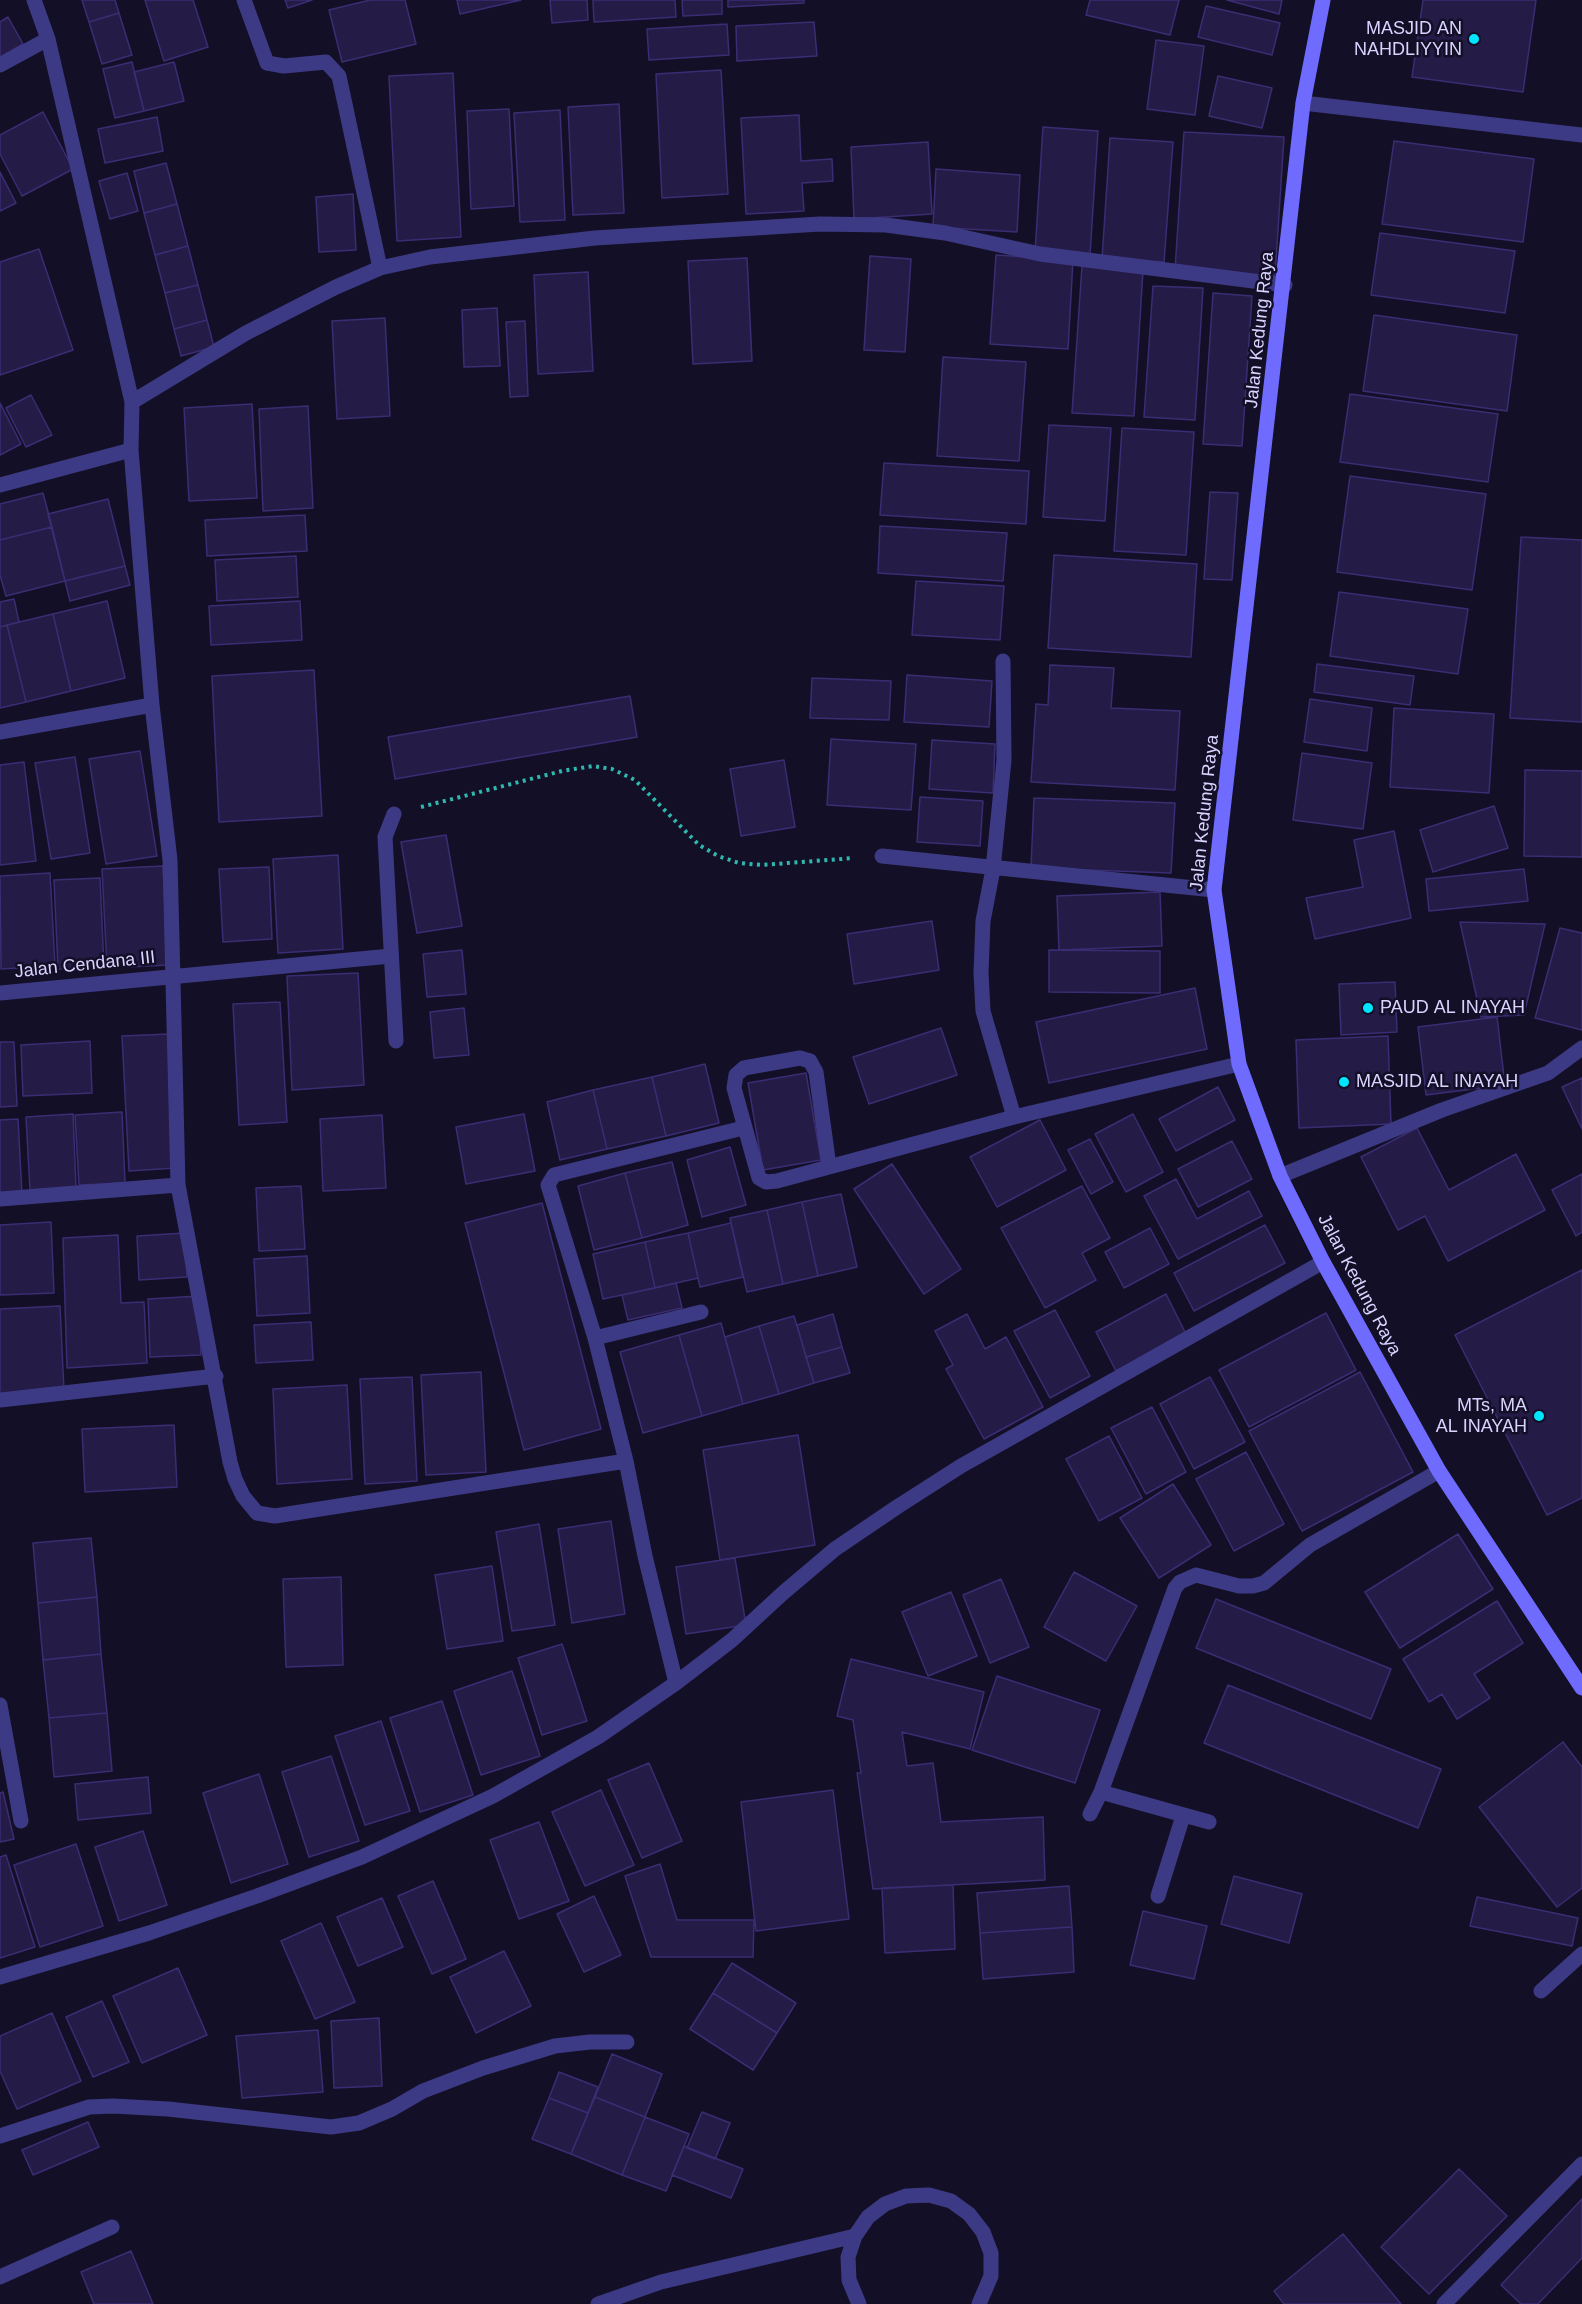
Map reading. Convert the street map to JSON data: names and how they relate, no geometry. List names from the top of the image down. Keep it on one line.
{"streets":{"street":["Jalan Kedung Raya","Jalan Cendana III"]},"places":["MASJID AN NAHDLIYYIN","PAUD AL INAYAH","MASJID AL INAYAH","MTs, MA AL INAYAH"]}
